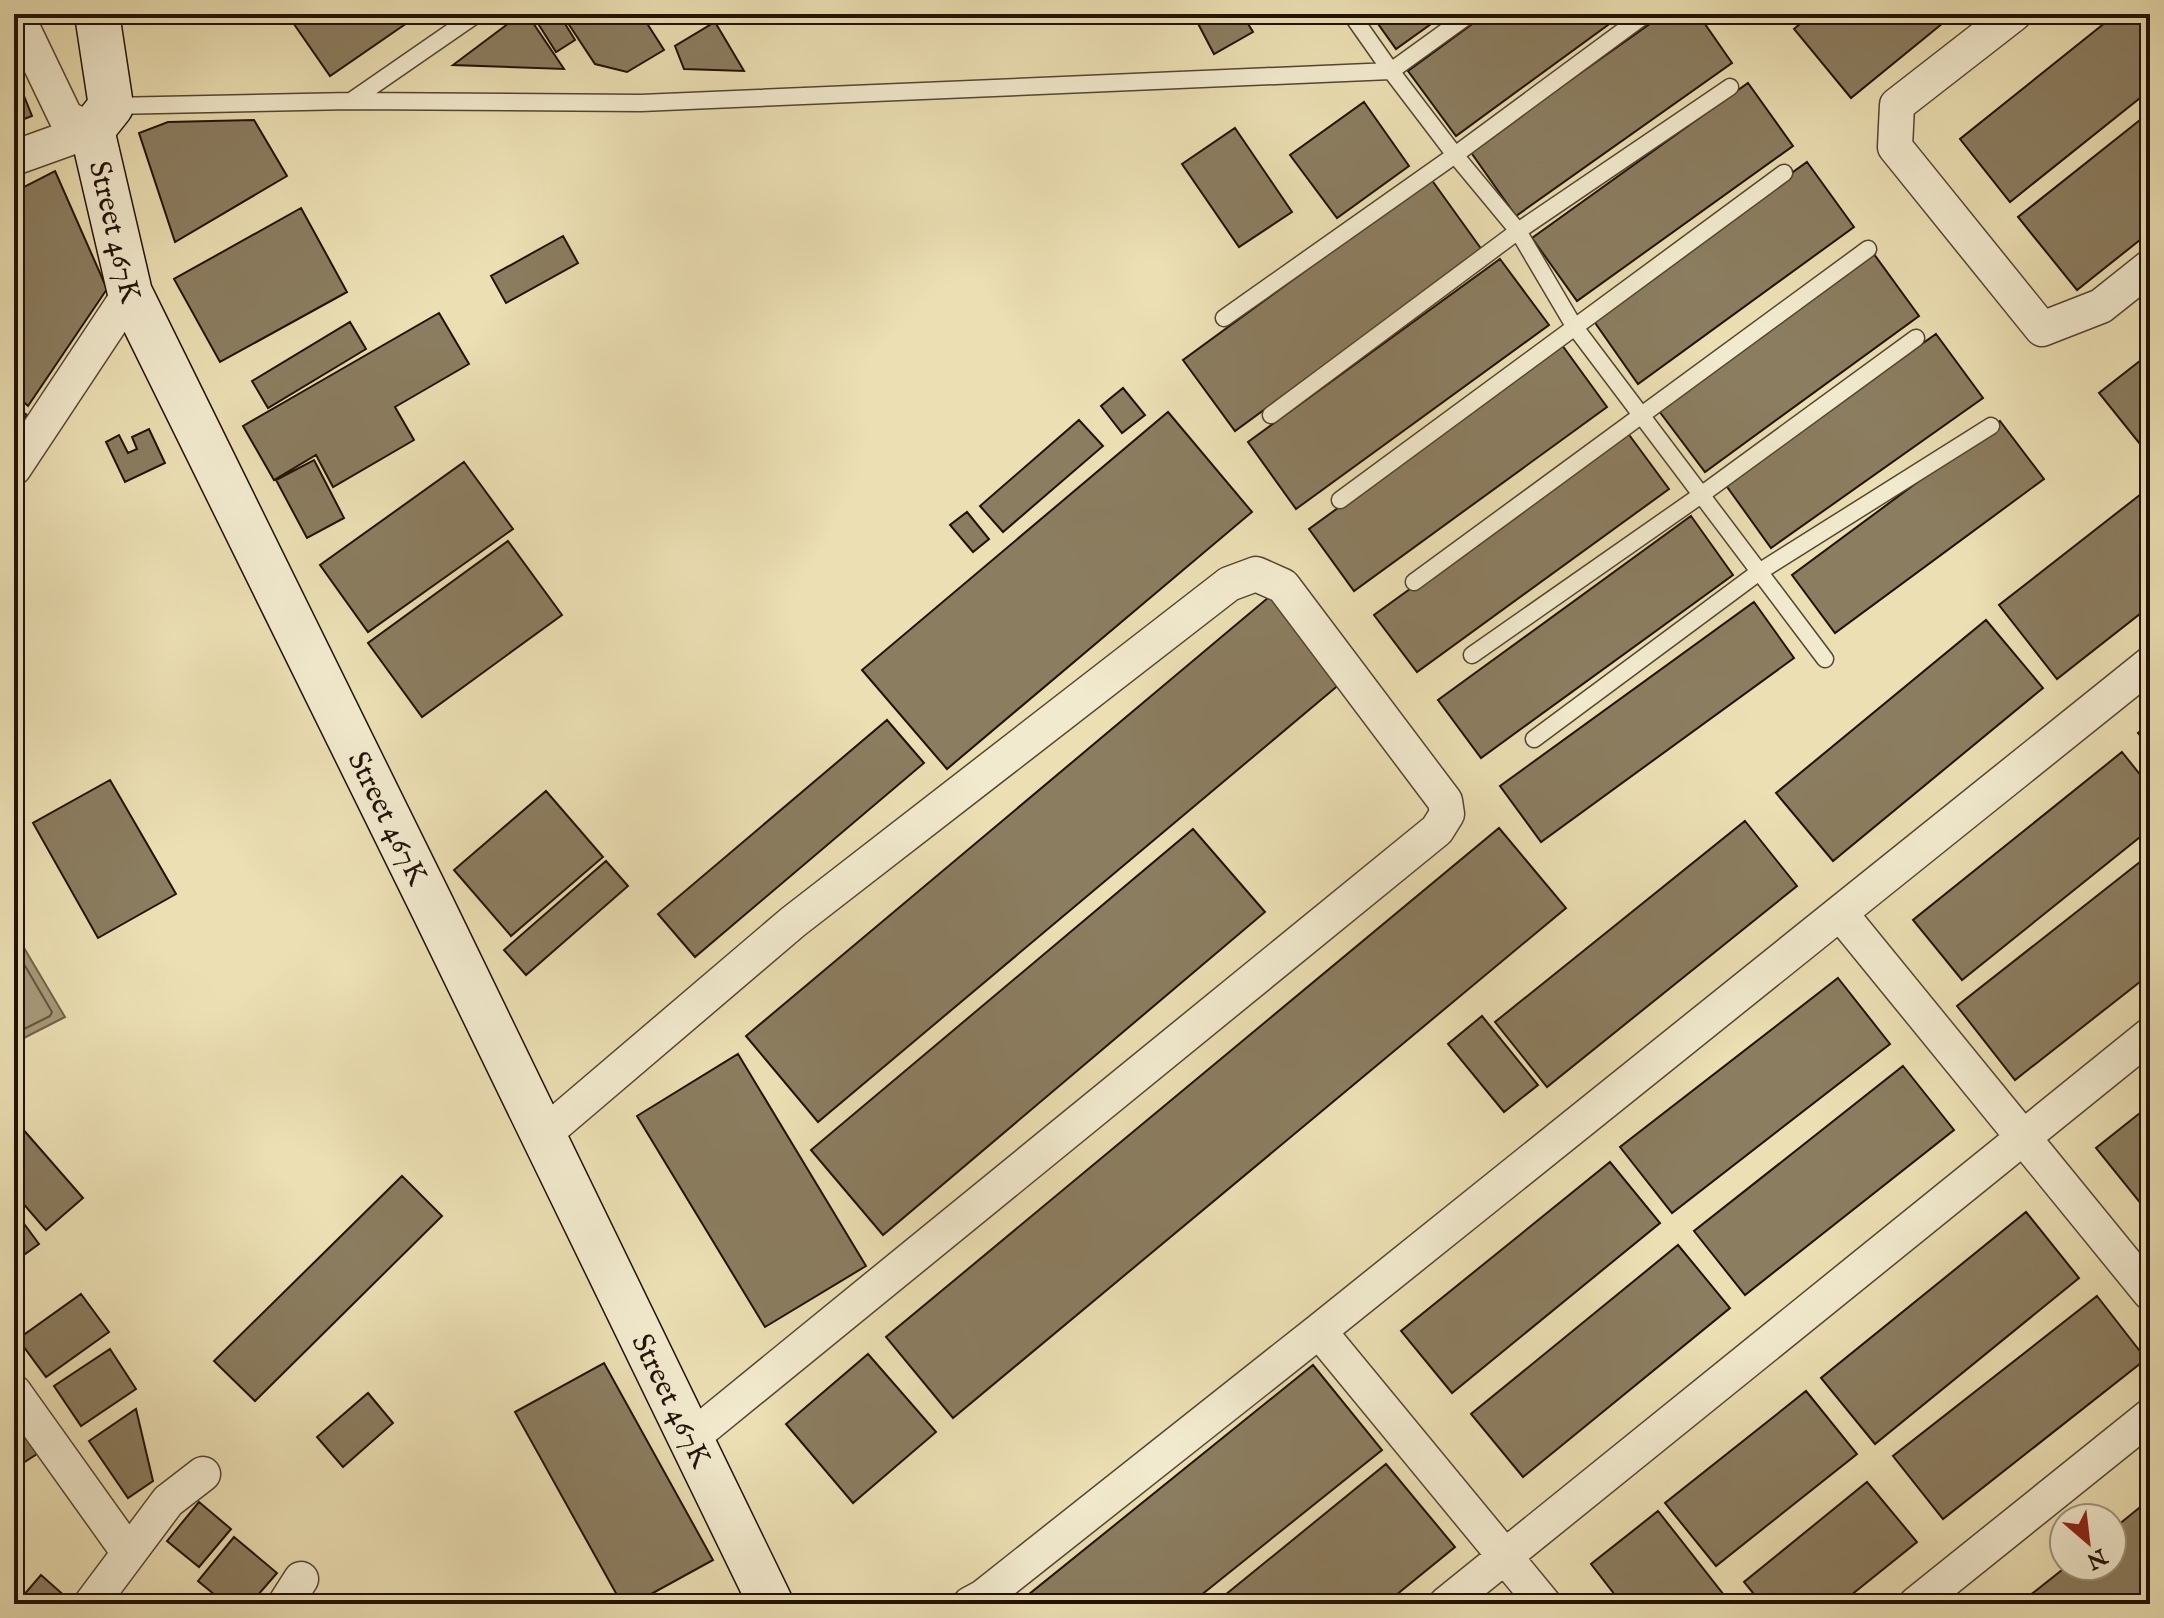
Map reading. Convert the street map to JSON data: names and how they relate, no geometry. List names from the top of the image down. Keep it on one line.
{"streets":{"street":["Street 467K"]},"north":"bottom right"}
